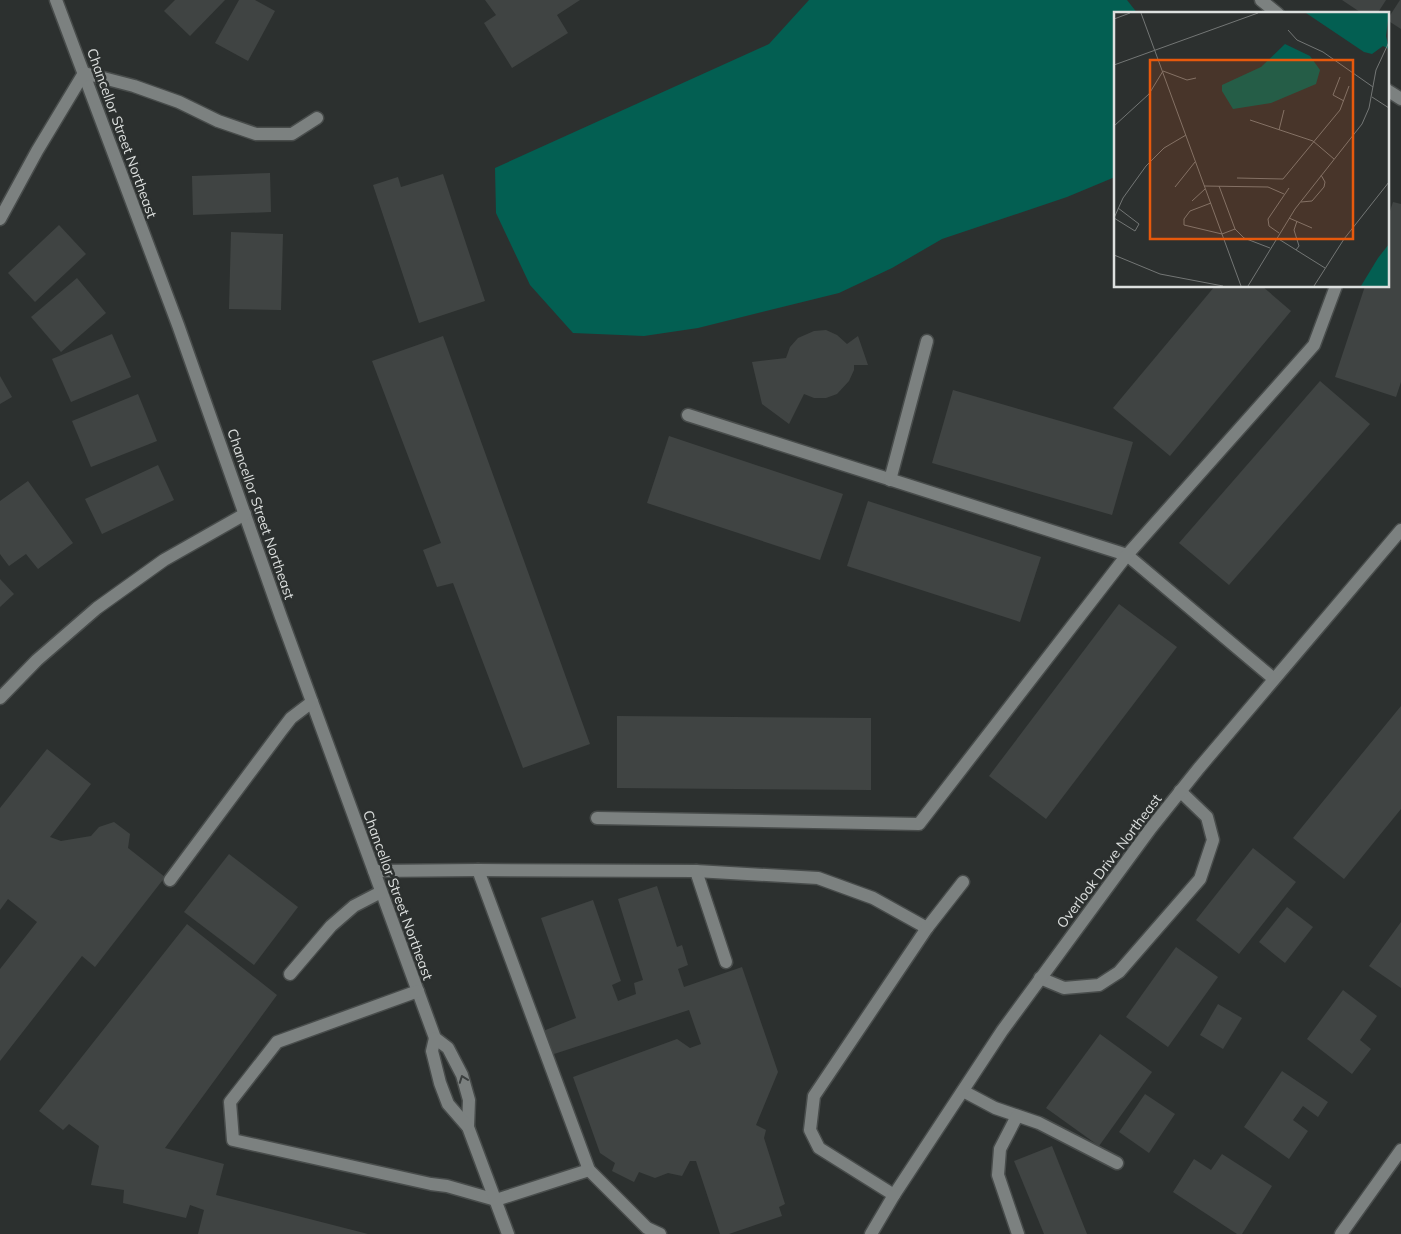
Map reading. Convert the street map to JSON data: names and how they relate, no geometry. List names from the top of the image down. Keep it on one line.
{"streets":{"street":["Chancellor Street Northeast","Overlook Drive Northeast"]}}
